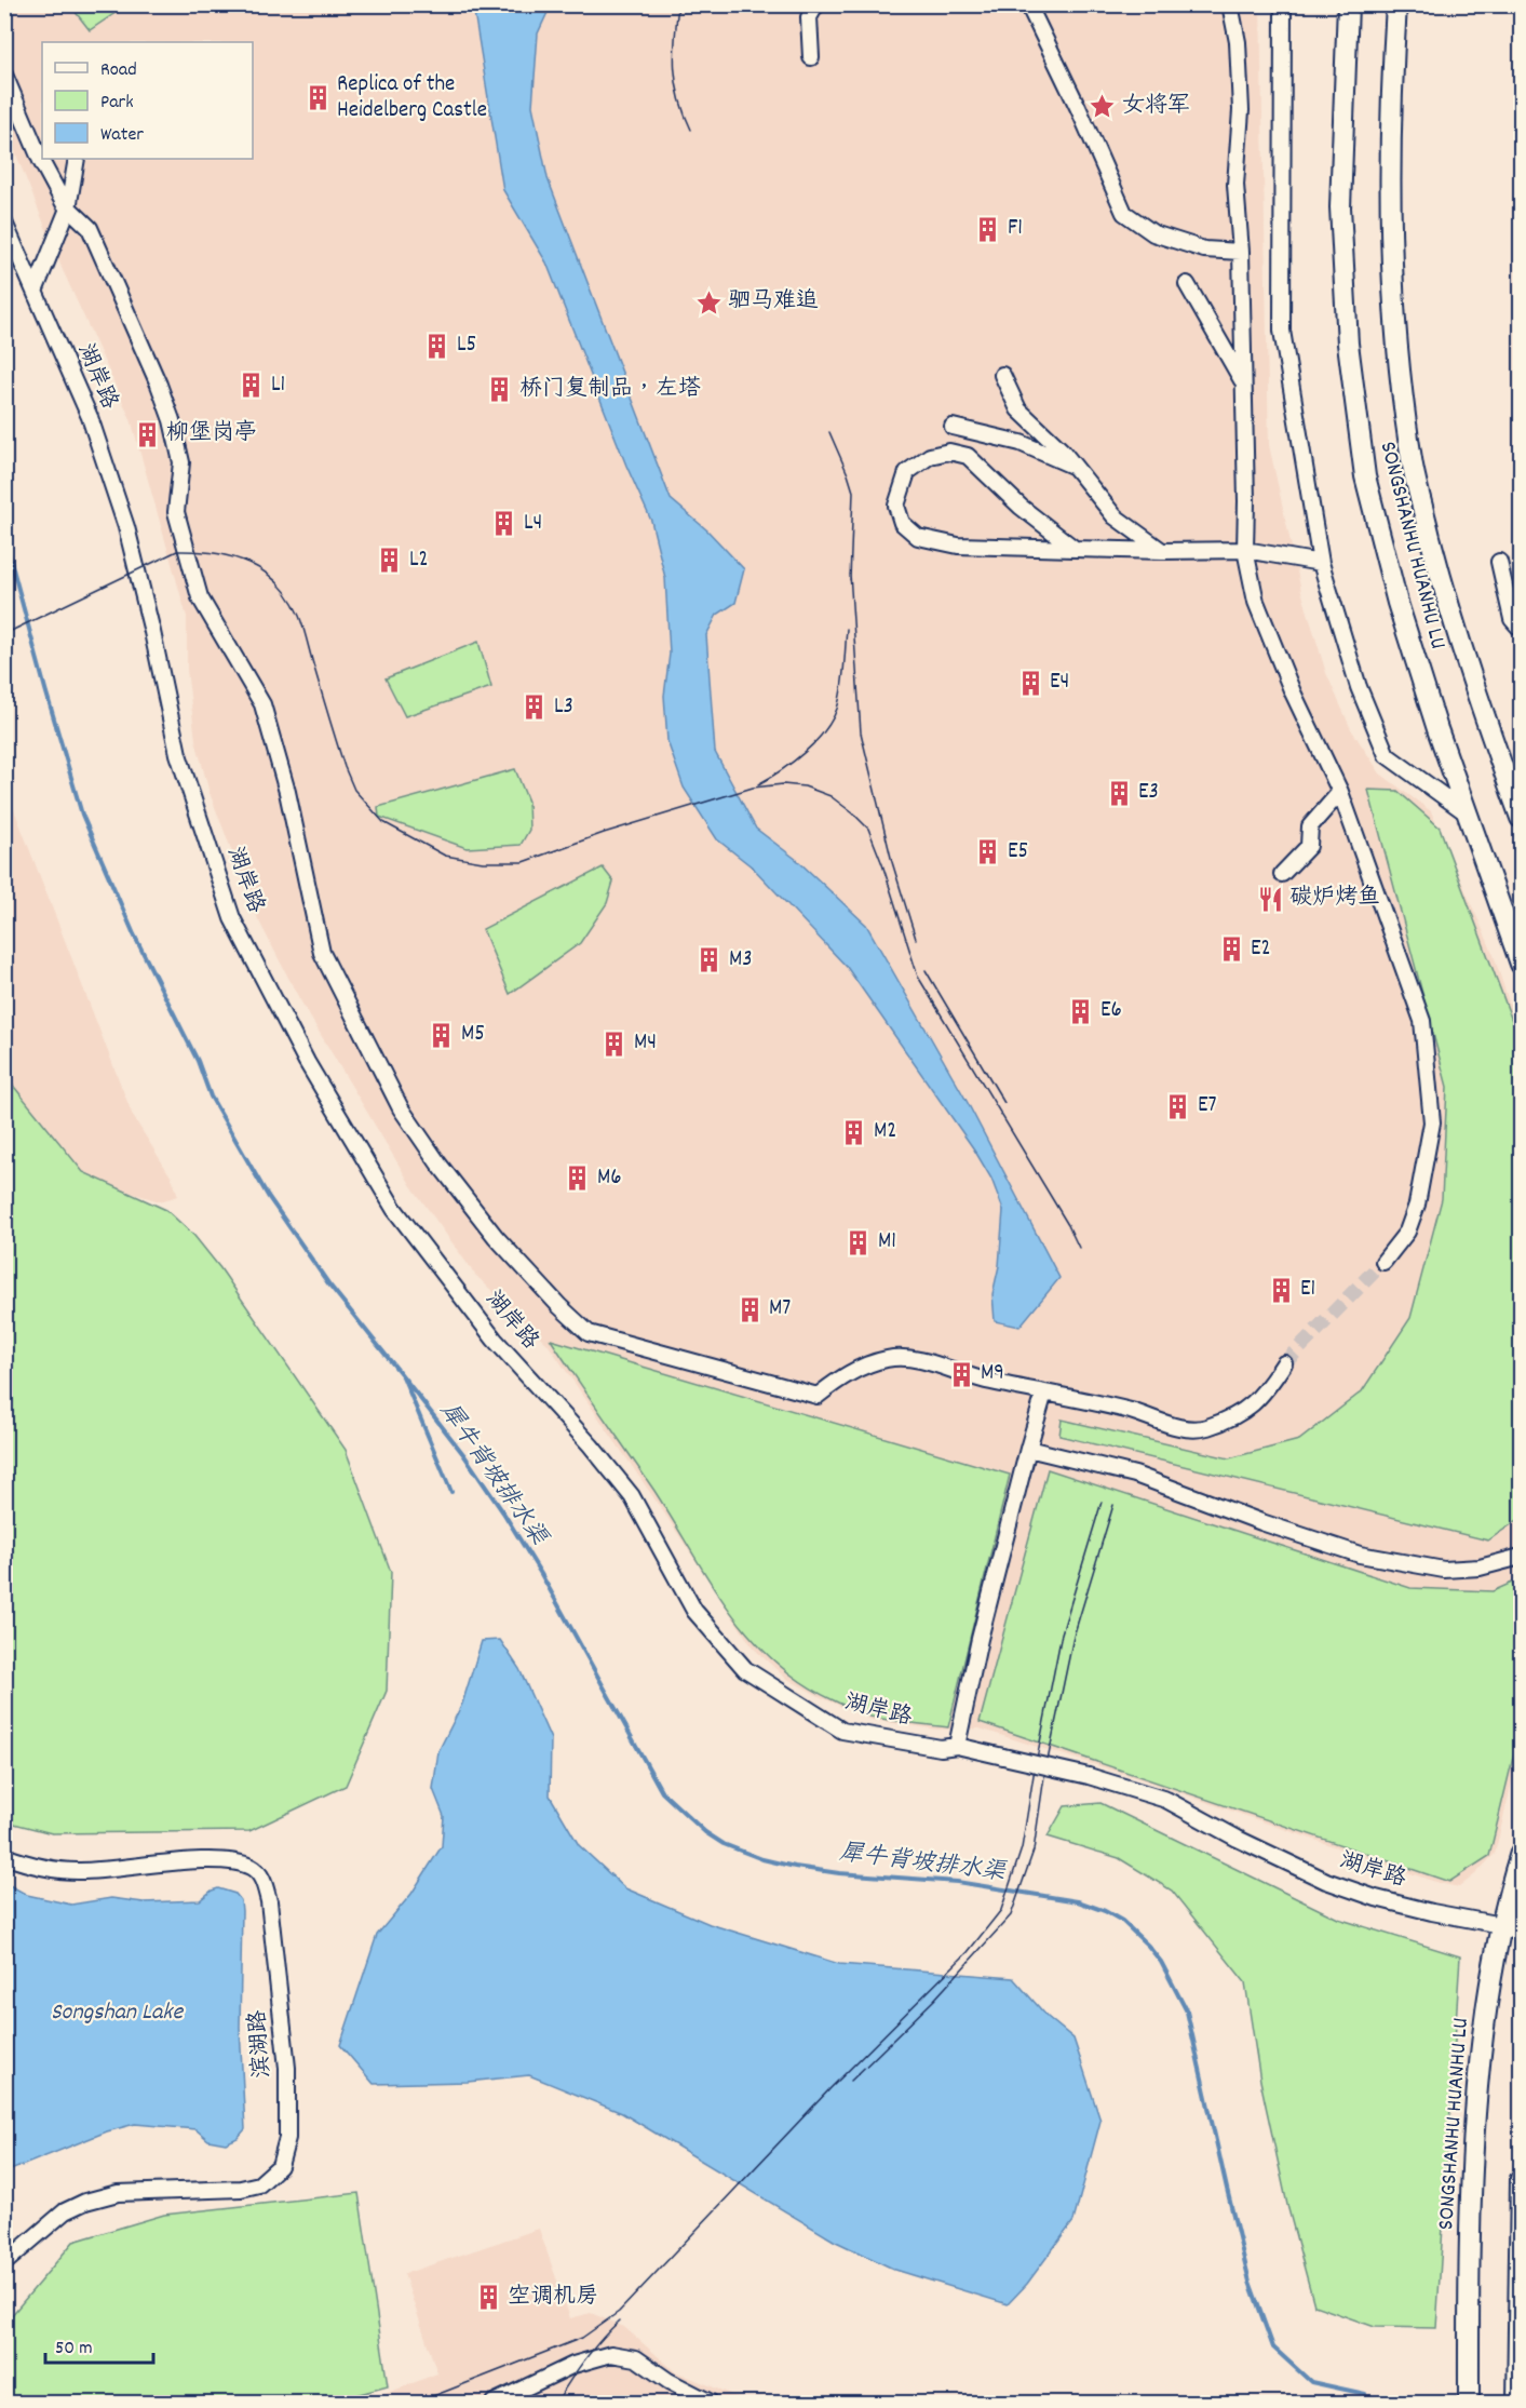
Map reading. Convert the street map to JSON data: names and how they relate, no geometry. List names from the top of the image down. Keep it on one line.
{"streets":{"main road":["SONGSHANHU HUANHU LU"],"street":["湖岸路","滨湖路"]},"crossings":[["湖岸路","SONGSHANHU HUANHU LU"]],"water":["犀牛背坡排水渠","Songshan Lake"],"places":{"building":["Replica of the Heidelberg Castle","F1","L5","L1","桥门复制品，左塔","柳堡岗亭","L4","L2","E4","L3","E3","E5","E2","M3","E6","M5","M4","E7","M2","M6","M1","E1","M7","M9","空调机房"],"place":["女将军","驷马难追"],"restaurant":["碳炉烤鱼"]},"legend":["Road","Park","Water"],"scale_bar":"50 m"}
